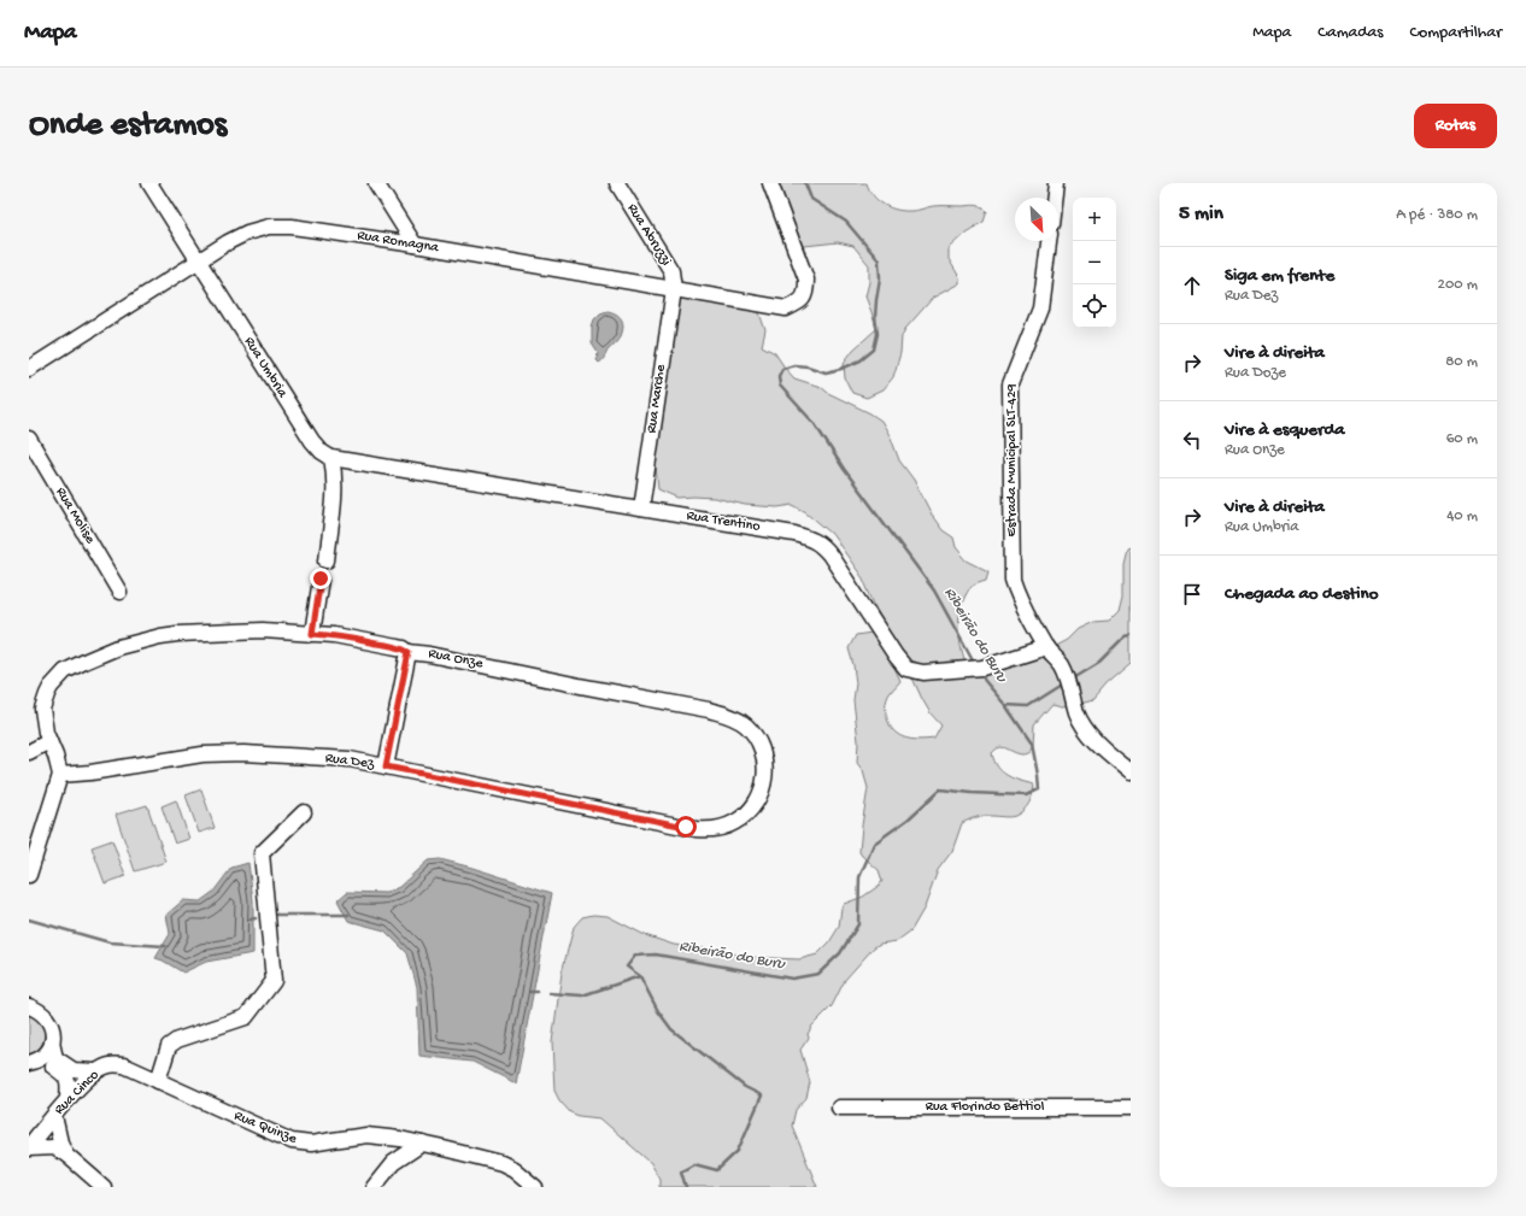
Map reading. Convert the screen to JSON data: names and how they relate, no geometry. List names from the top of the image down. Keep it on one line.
{"streets":{"street":["Rua Abruzzi","Rua Romagna","Rua Umbria","Rua Marche","Estrada Municipal SLT-429","Rua Molise","Rua Trentino","Rua Onze","Rua Dez","Rua Cinco","Rua Florindo Bettiol","Rua Quinze"]},"crossings":[["Rua Abruzzi","Rua Romagna"],["Rua Abruzzi","Rua Marche"],["Rua Romagna","Rua Umbria"],["Rua Romagna","Rua Marche"],["Rua Umbria","Rua Trentino"],["Rua Marche","Rua Trentino"],["Estrada Municipal SLT-429","Rua Trentino"],["Rua Onze","Rua Dez"],["Rua Cinco","Rua Quinze"]],"water":["Ribeirão do Buru"],"north":"bottom right","page":{"header":"Mapa","nav":["Mapa","Camadas","Compartilhar"],"buttons":"Rotas","title":"Onde estamos","heading":["5 min","A pé · 380 m"],"map_buttons":["+","−"],"list":[["Siga em frente","Rua Dez","200 m"],["Vire à direita","Rua Doze","80 m"],["Vire à esquerda","Rua Onze","60 m"],["Vire à direita","Rua Umbria","40 m"],"Chegada ao destino"]}}
